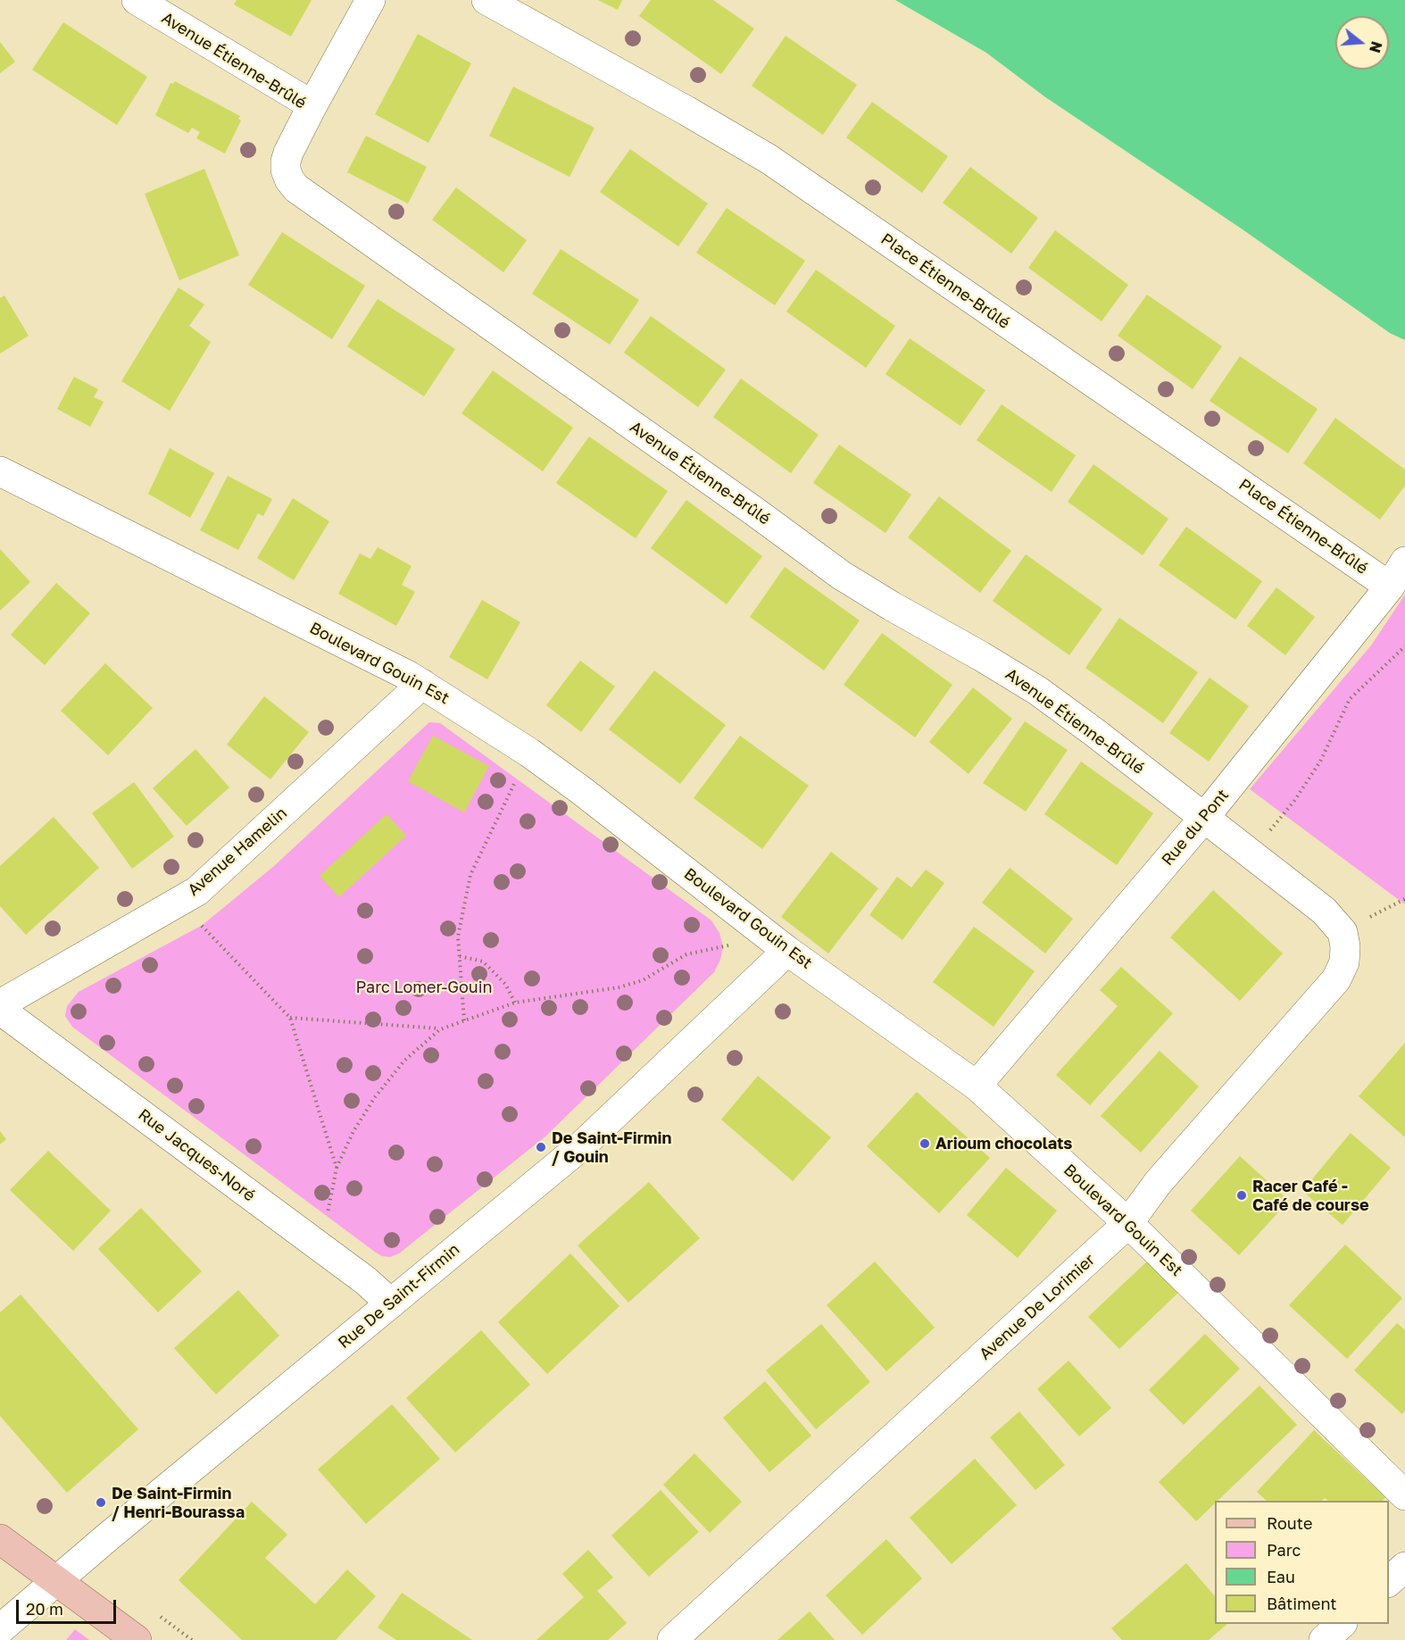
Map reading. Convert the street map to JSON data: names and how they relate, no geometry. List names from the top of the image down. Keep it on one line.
{"streets":{"street":["Avenue Étienne-Brûlé","Place Étienne-Brûlé","Boulevard Gouin Est","Rue du Pont","Avenue Hamelin","Rue Jacques-Noré","Rue De Saint-Firmin","Avenue De Lorimier"]},"crossings":[["Avenue Étienne-Brûlé","Rue du Pont"],["Avenue Étienne-Brûlé","Avenue De Lorimier"],["Place Étienne-Brûlé","Rue du Pont"],["Boulevard Gouin Est","Rue du Pont"],["Boulevard Gouin Est","Avenue Hamelin"],["Boulevard Gouin Est","Rue De Saint-Firmin"],["Boulevard Gouin Est","Avenue De Lorimier"],["Rue Jacques-Noré","Rue De Saint-Firmin"]],"parks":["Parc Lomer-Gouin"],"places":["Arioum chocolats","De Saint-Firmin / Gouin","Racer Café - Café de course","De Saint-Firmin / Henri-Bourassa"],"legend":["Route","Parc","Eau","Bâtiment"],"scale_bar":"20 m","north":"right"}
